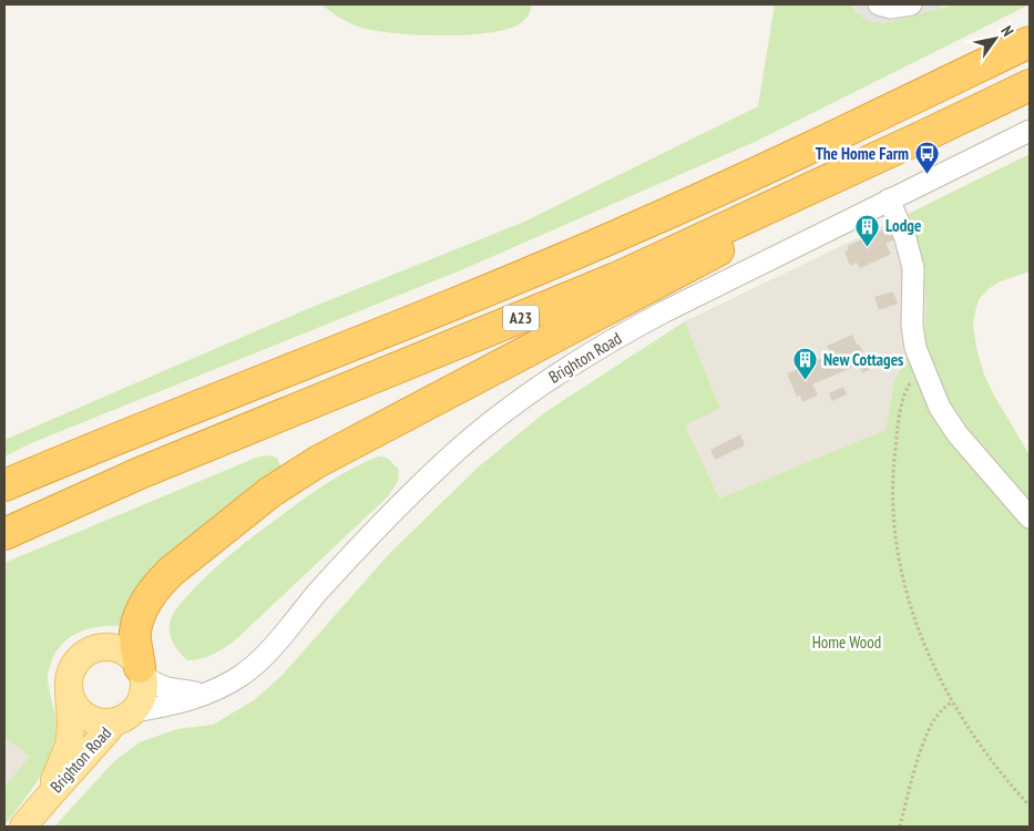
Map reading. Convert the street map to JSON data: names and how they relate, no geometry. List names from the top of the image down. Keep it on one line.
{"streets":{"highway":["A23"],"main road":["Brighton Road"]},"parks":["Home Wood"],"places":{"bus stop":["The Home Farm"],"building":["Lodge","New Cottages"]},"north":"top right"}
